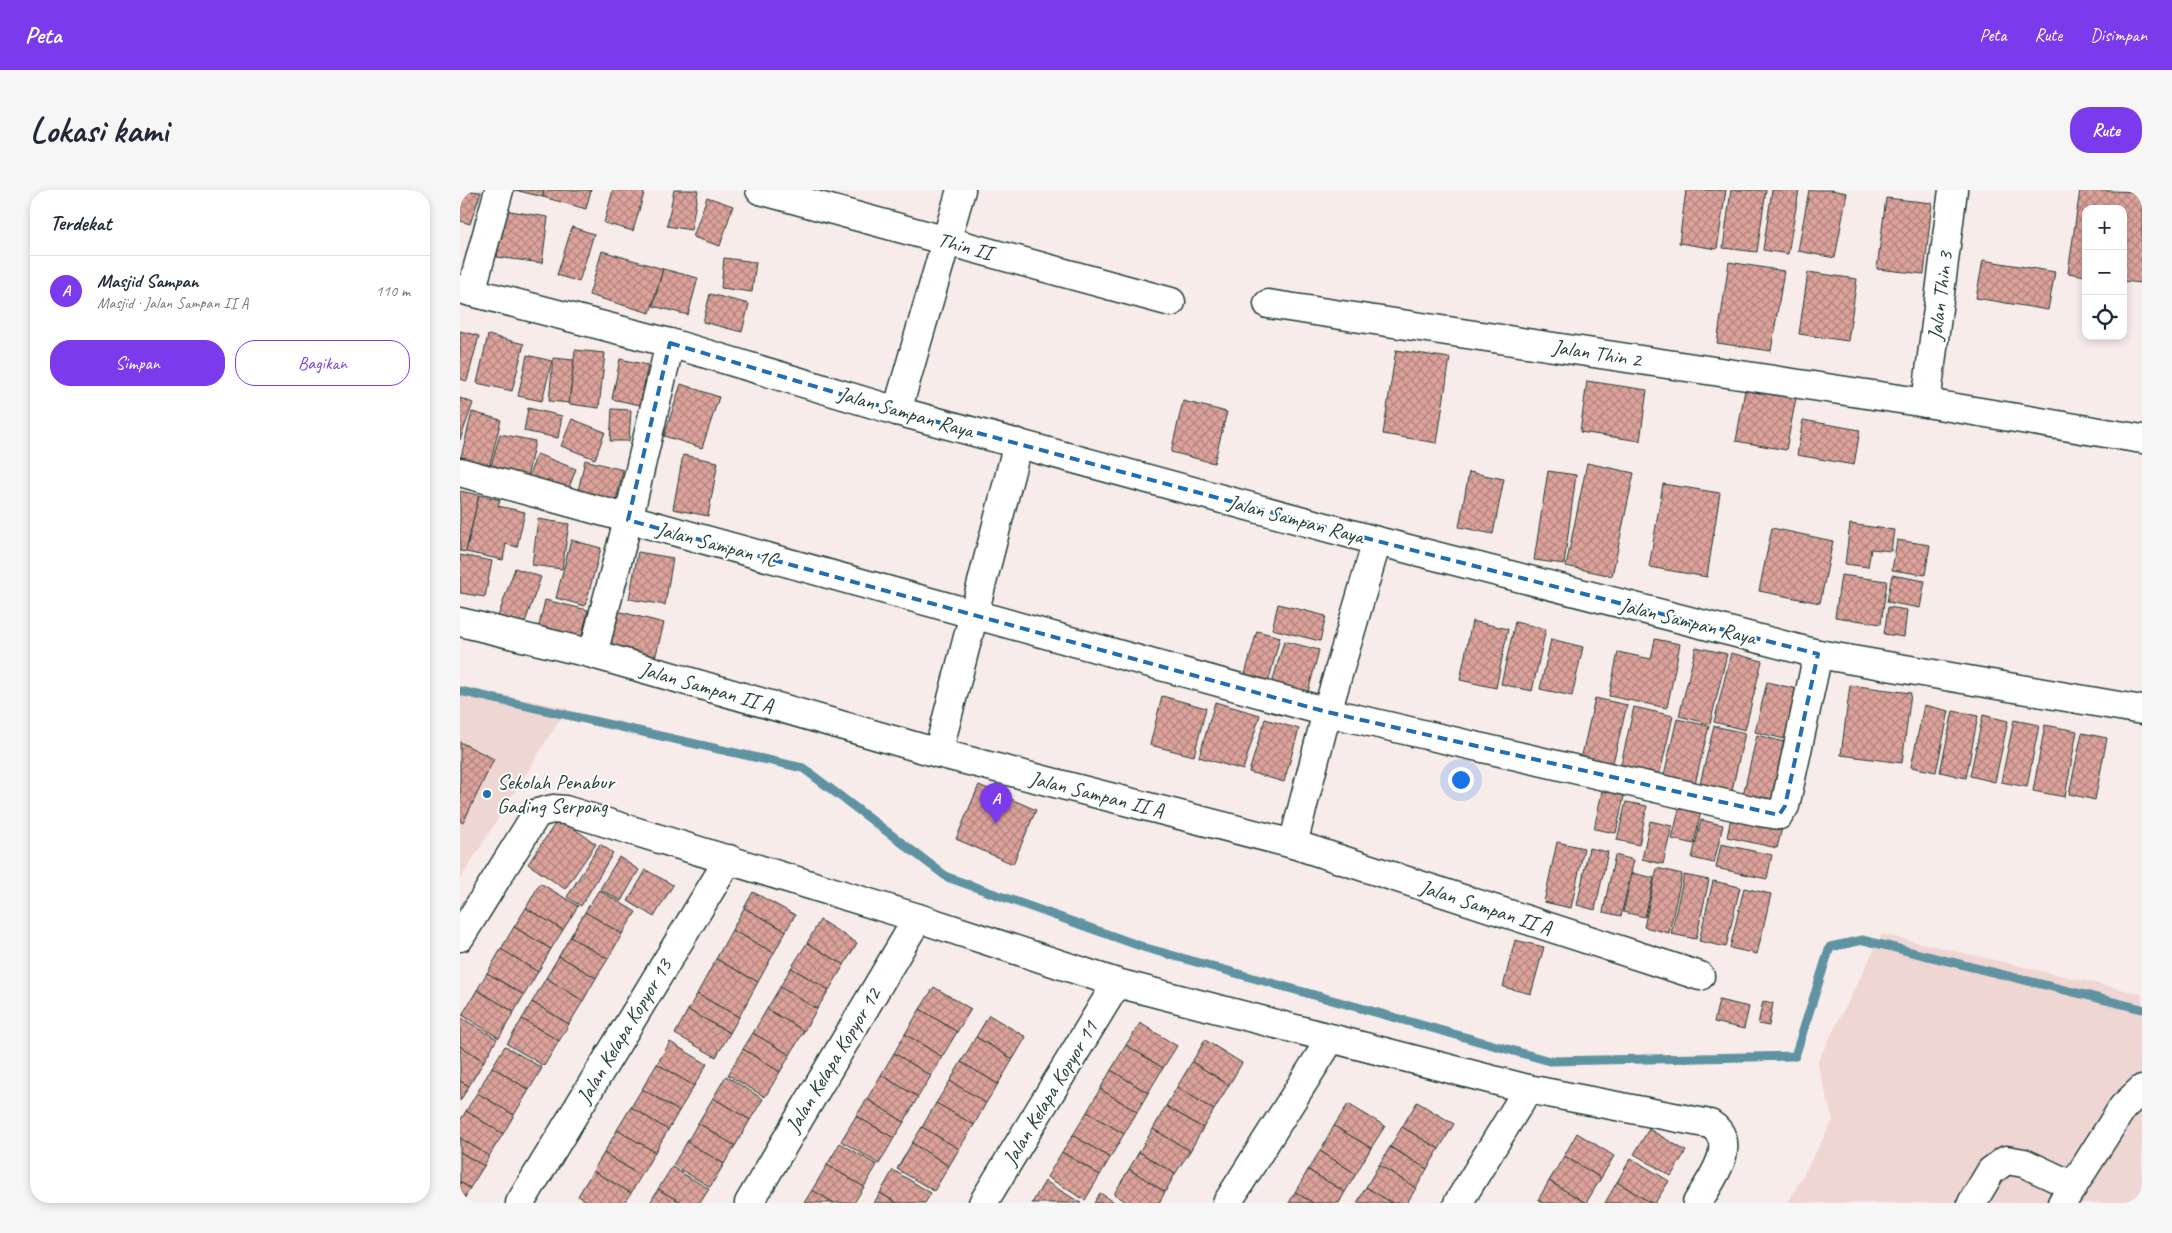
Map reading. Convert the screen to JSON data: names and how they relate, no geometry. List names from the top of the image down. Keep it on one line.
{"streets":{"street":["Thin II","Jalan Thin 3","Jalan Thin 2","Jalan Sampan Raya","Jalan Sampan 1C","Jalan Sampan II A","Jalan Kelapa Kopyor 13","Jalan Kelapa Kopyor 12","Jalan Kelapa Kopyor 11"]},"crossings":[["Jalan Thin 3","Jalan Thin 2"]],"places":["Sekolah Penabur Gading Serpong"],"page":{"header":"Peta","nav":["Peta","Rute","Disimpan"],"buttons":["Rute",["Simpan","Bagikan"]],"title":"Lokasi kami","heading":"Terdekat","map_buttons":["+","−"],"list":[{"mark":"A","name":"Masjid Sampan","note":"Masjid · Jalan Sampan II A","value":"110 m"}],"pins":"A"}}
